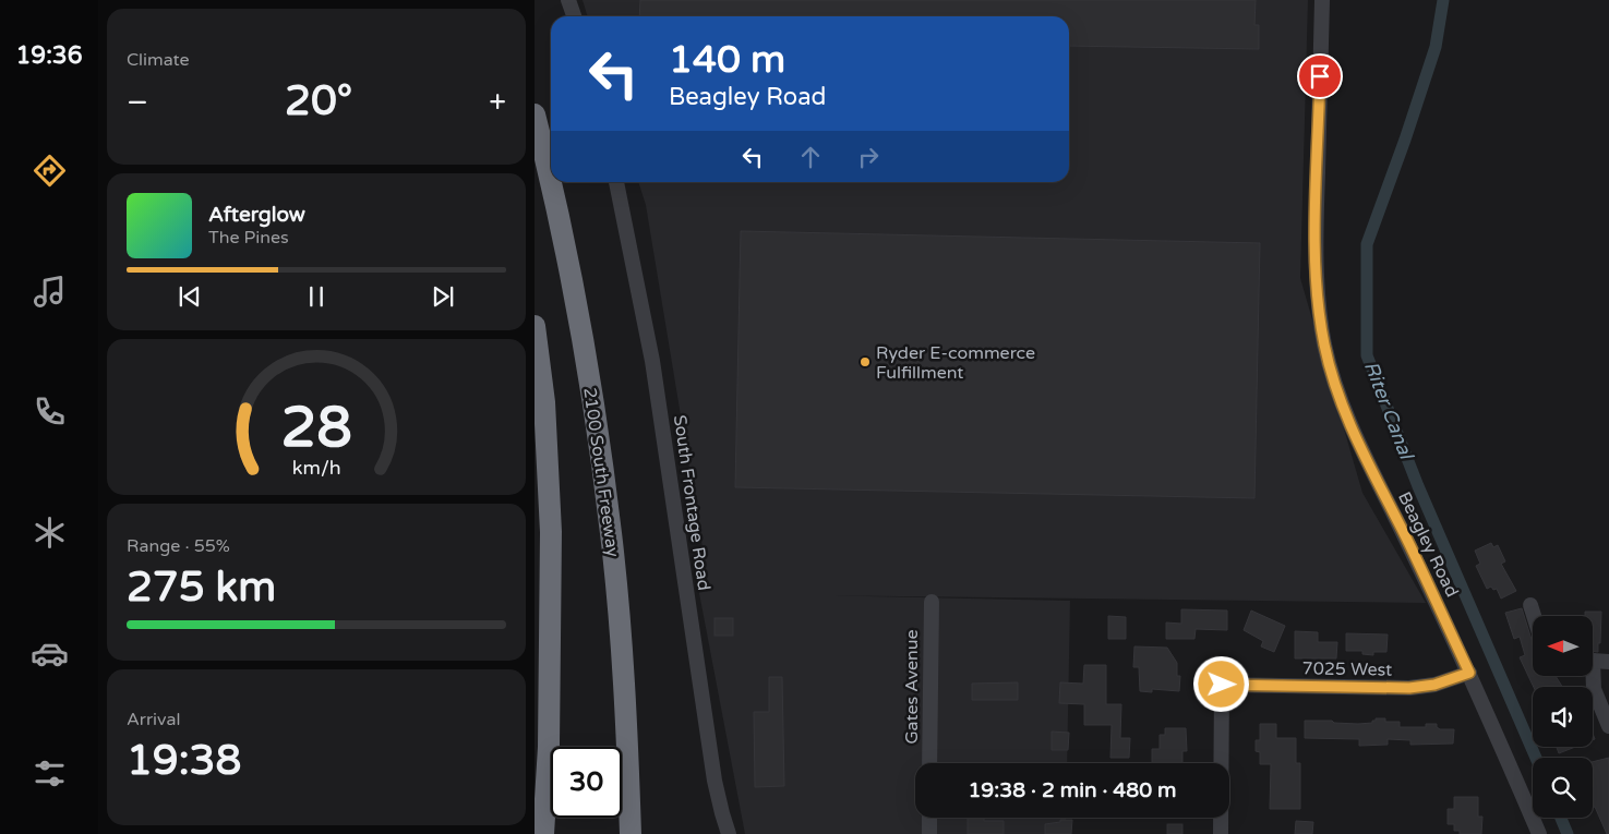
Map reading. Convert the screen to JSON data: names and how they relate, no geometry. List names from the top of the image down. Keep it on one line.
{"streets":{"highway":["2100 South Freeway"],"street":["South Frontage Road","Beagley Road","7025 West","Gates Avenue"]},"crossings":[["Beagley Road","7025 West"]],"water":["Riter Canal"],"places":["Ryder E-commerce Fulfillment"],"north":"left","page":{"tabs":"19:36","tile":["Climate",["Range · 55%","275 km"],["Arrival","19:38"]],"turn":["140 m","Beagley Road"],"heat":["−","20°","+"],"song":["Afterglow","The Pines"],"limit":"30","trip":"19:38 · 2 min · 480 m","gauge":["28","km/h"]}}
